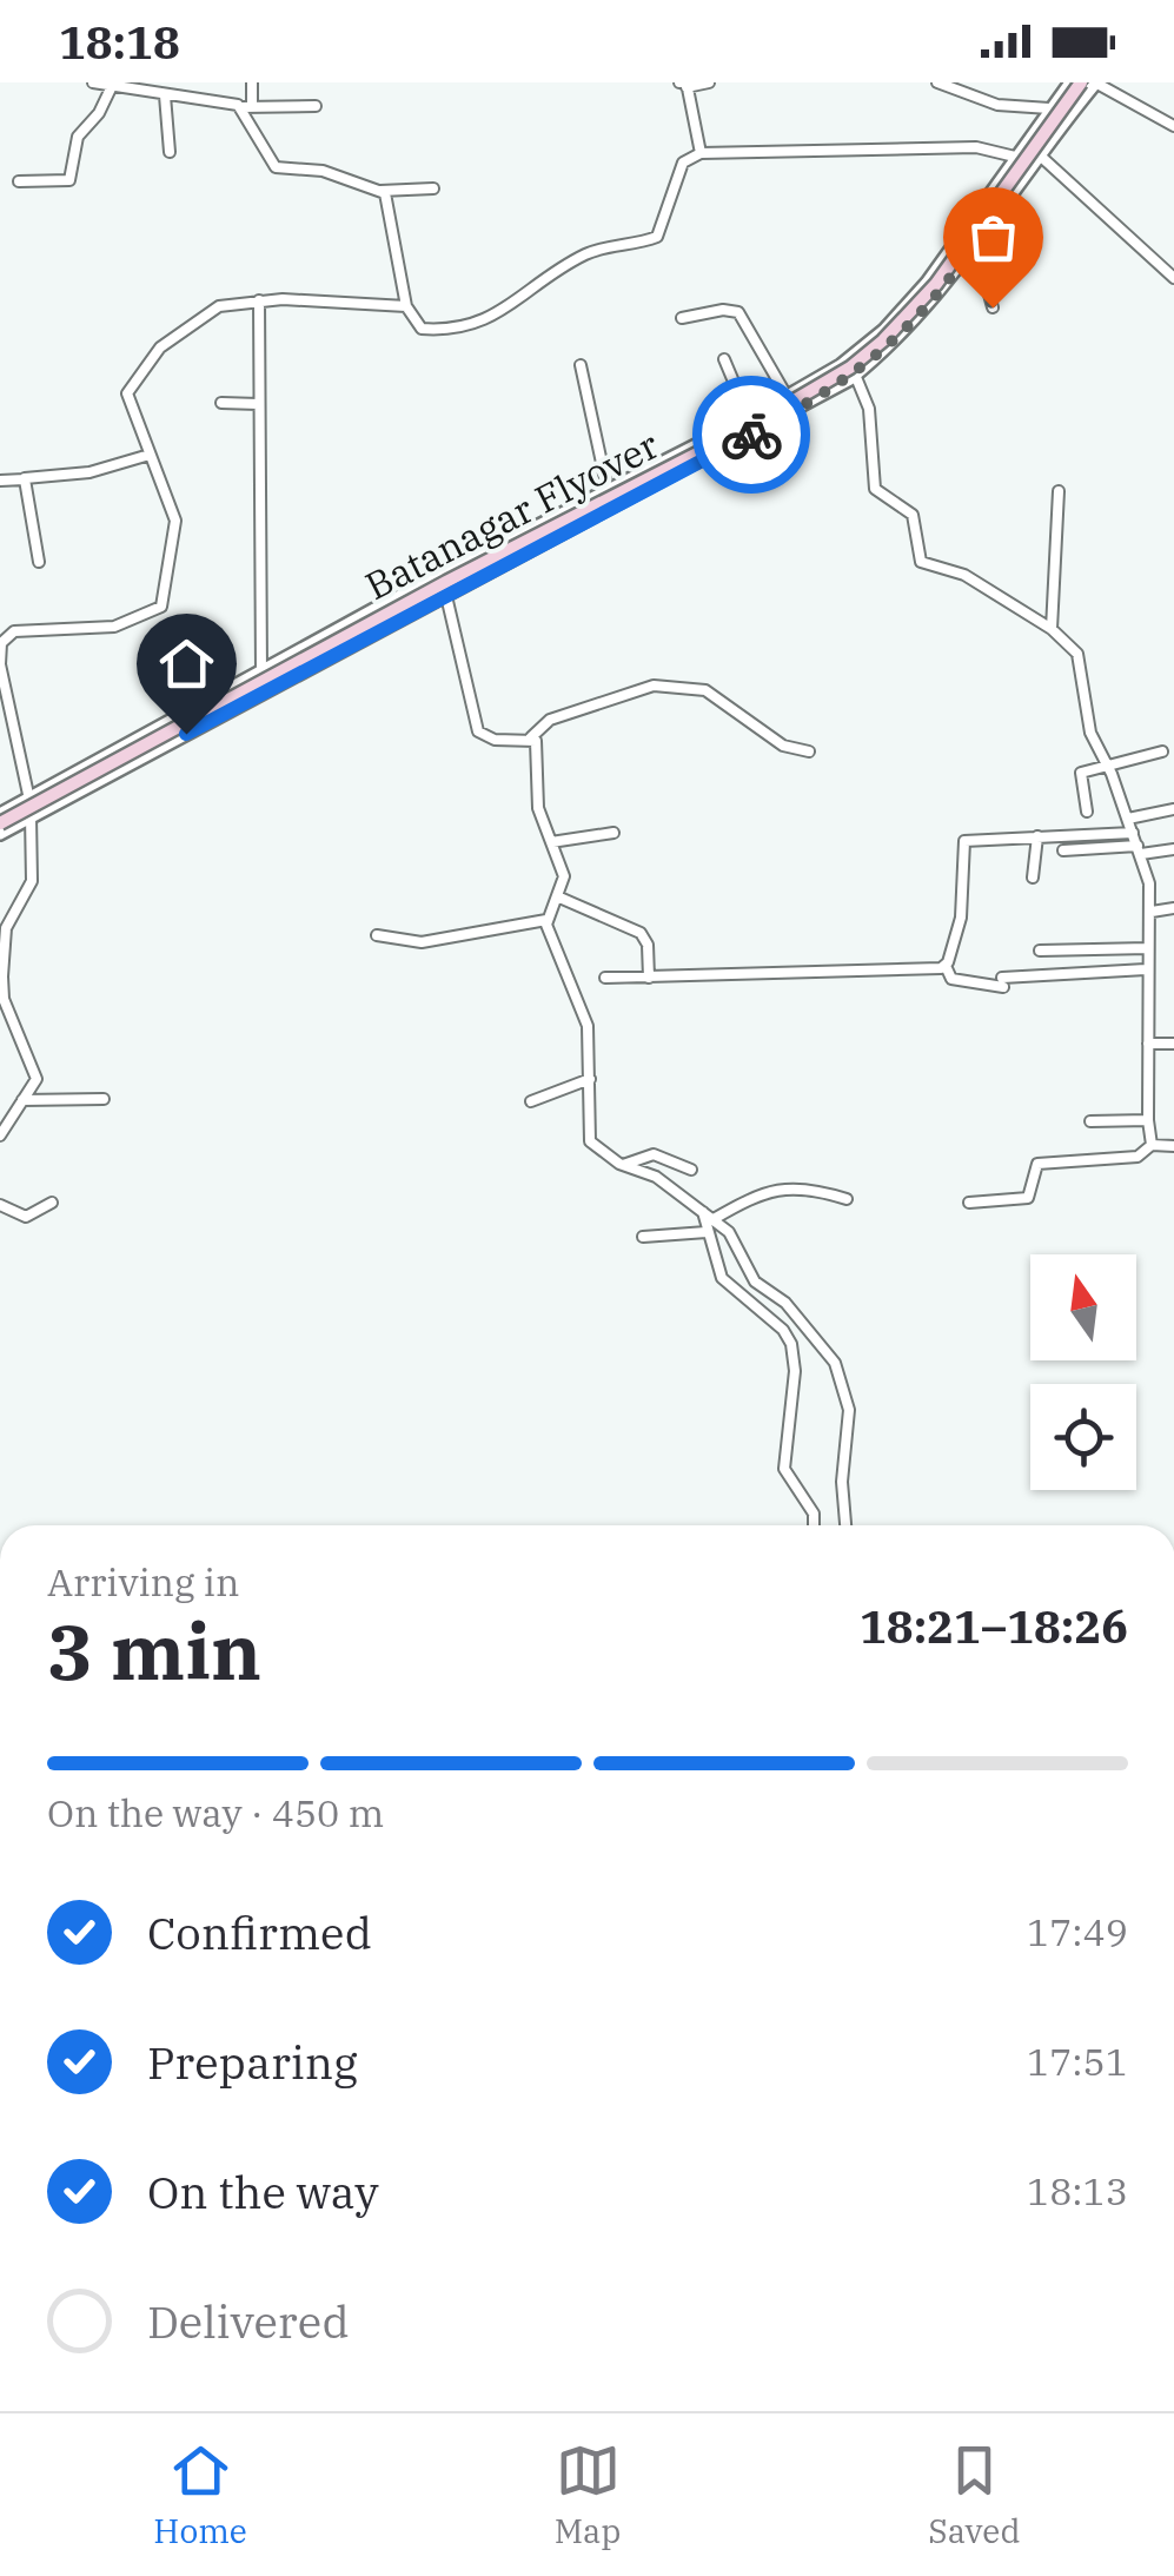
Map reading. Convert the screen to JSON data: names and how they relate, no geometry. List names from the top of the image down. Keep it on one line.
{"streets":{"main road":["Batanagar Flyover"]},"north":"top","page":{"status":"18:18","heading":["3 min","Arriving in","18:21–18:26"],"bar":"On the way · 450 m","list":[["Confirmed","17:49"],["Preparing","17:51"],["On the way","18:13"],"Delivered"],"tabs":["Home","Map","Saved"]}}
